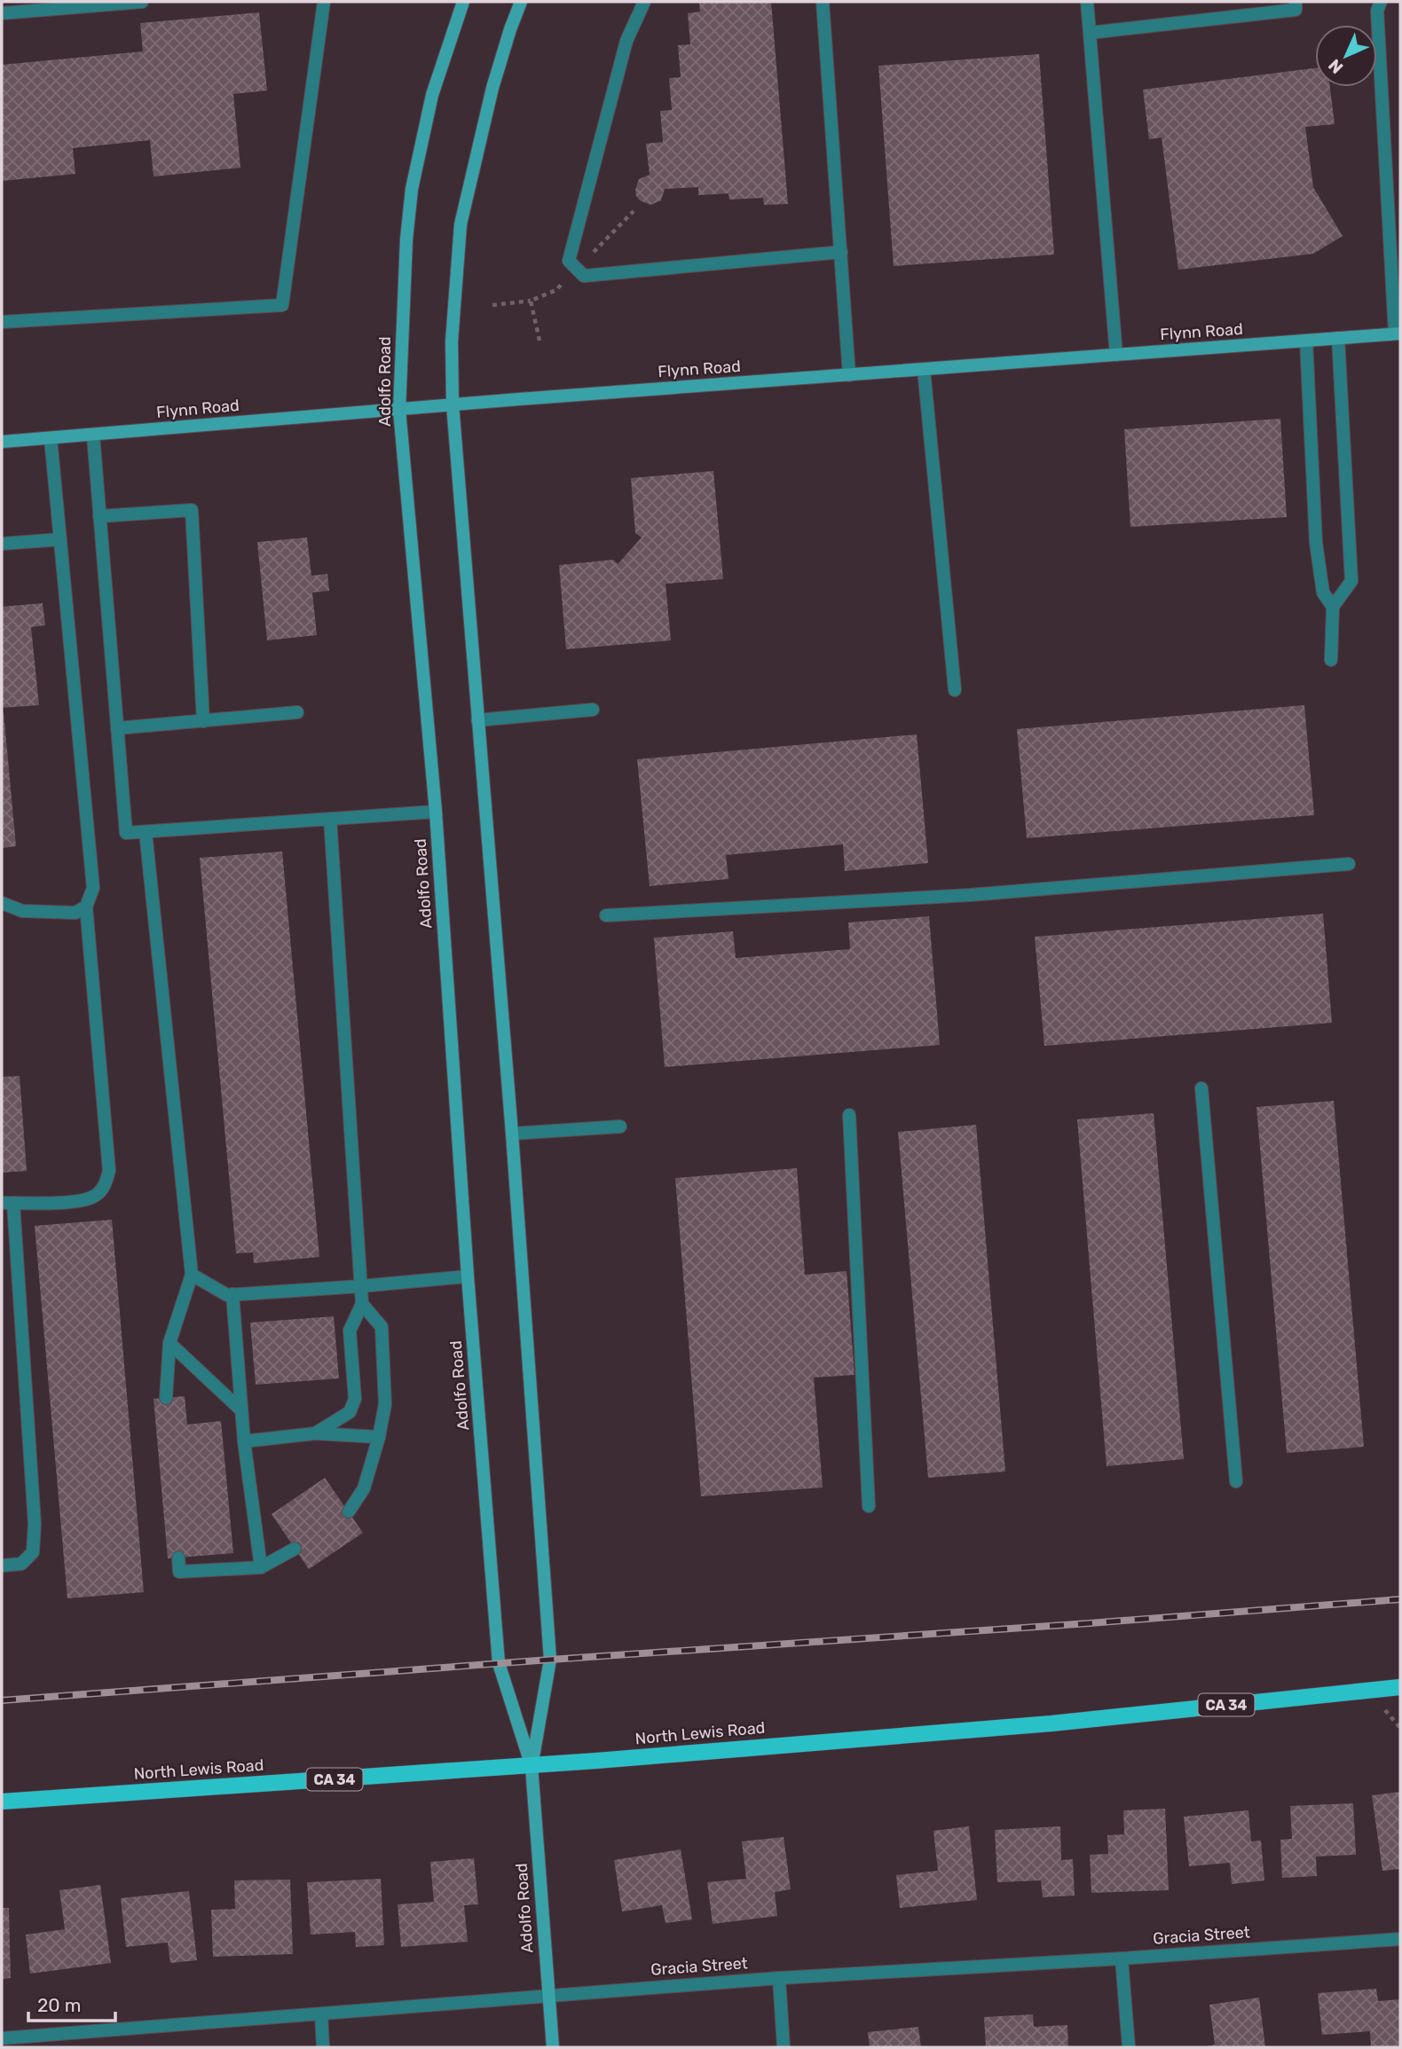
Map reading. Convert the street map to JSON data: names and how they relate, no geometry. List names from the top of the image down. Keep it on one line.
{"streets":{"main road":["Flynn Road","Adolfo Road","CA 34","North Lewis Road"],"street":["Gracia Street"]},"crossings":[["Flynn Road","Adolfo Road"],["Adolfo Road","North Lewis Road"],["Adolfo Road","Gracia Street"]],"scale_bar":"20 m","north":"bottom left"}
